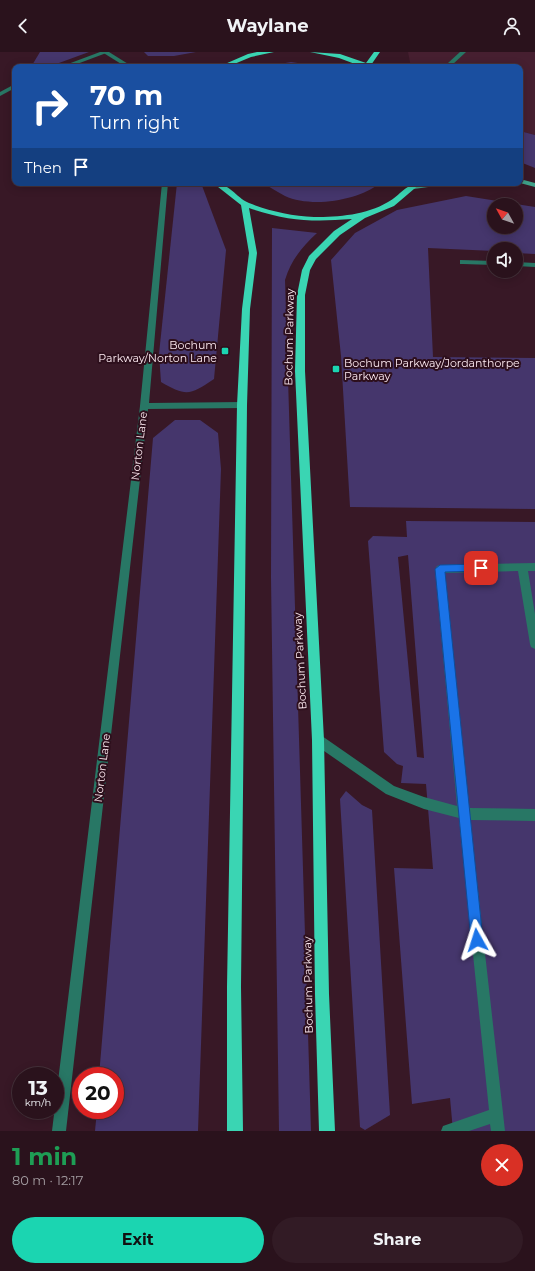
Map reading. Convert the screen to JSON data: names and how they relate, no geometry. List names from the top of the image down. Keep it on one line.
{"streets":{"highway":["Bochum Parkway"],"street":["Norton Lane"]},"places":{"transit":["Bochum Parkway/Norton Lane","Bochum Parkway/Jordanthorpe Parkway"]},"north":"top left","page":{"header":"Waylane","turn":["70 m","Turn right"],"then":"Then","speed":"13 km/h","limit":"20","heading":["1 min","80 m · 12:17"],"buttons":["Exit","Share"]}}
